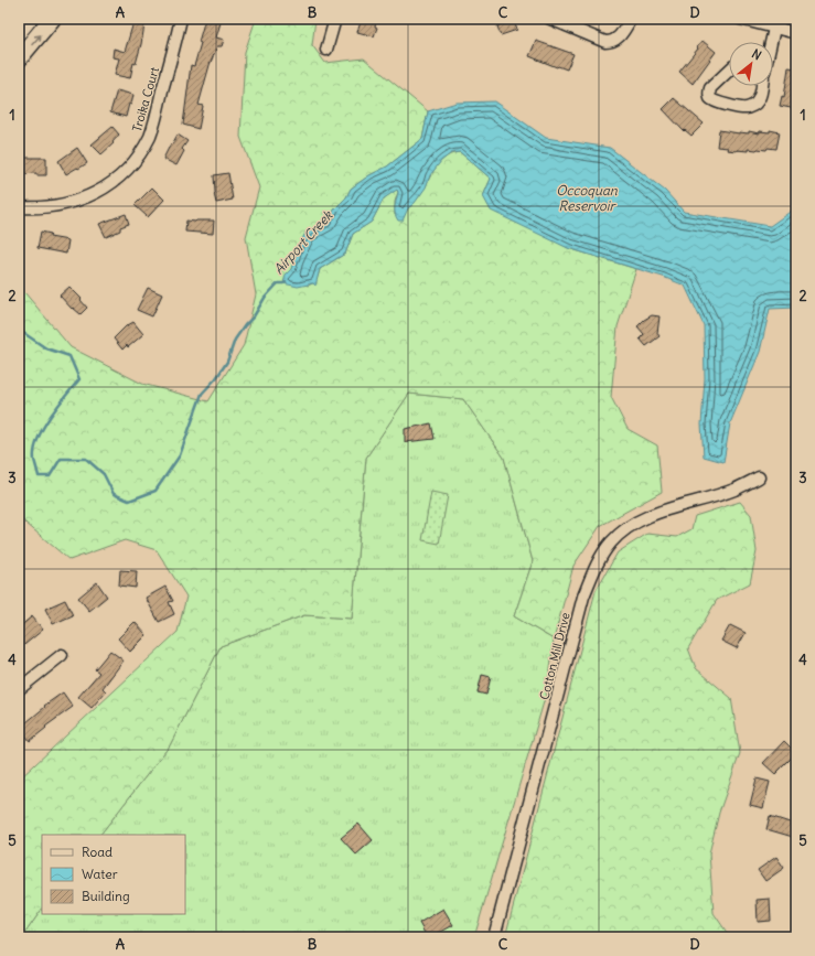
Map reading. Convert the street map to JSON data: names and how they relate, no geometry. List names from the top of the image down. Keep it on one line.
{"streets":{"street":["Troika Court","Cotton Mill Drive"]},"water":["Occoquan Reservoir","Airport Creek"],"legend":["Road","Water","Building"],"north":"top right","grid":{"columns":["A","B","C","D"],"rows":["1","2","3","4","5"]}}
